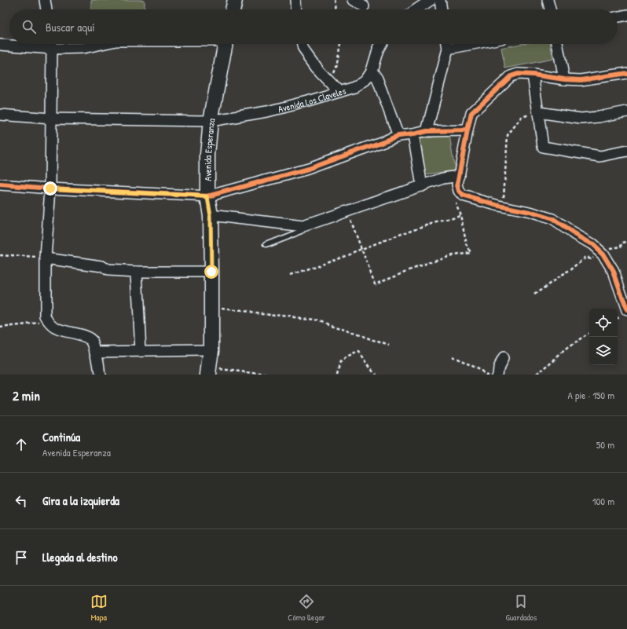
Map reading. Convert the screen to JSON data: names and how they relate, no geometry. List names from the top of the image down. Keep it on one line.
{"streets":{"street":["Avenida Los Claveles","Avenida Esperanza"]},"crossings":[["Avenida Los Claveles","Avenida Esperanza"]],"page":{"search":"Buscar aquí","heading":["2 min","A pie · 150 m"],"list":[["Continúa","Avenida Esperanza","50 m"],["Gira a la izquierda","100 m"],"Llegada al destino"],"nav":["Mapa","Cómo llegar","Guardados"]}}
